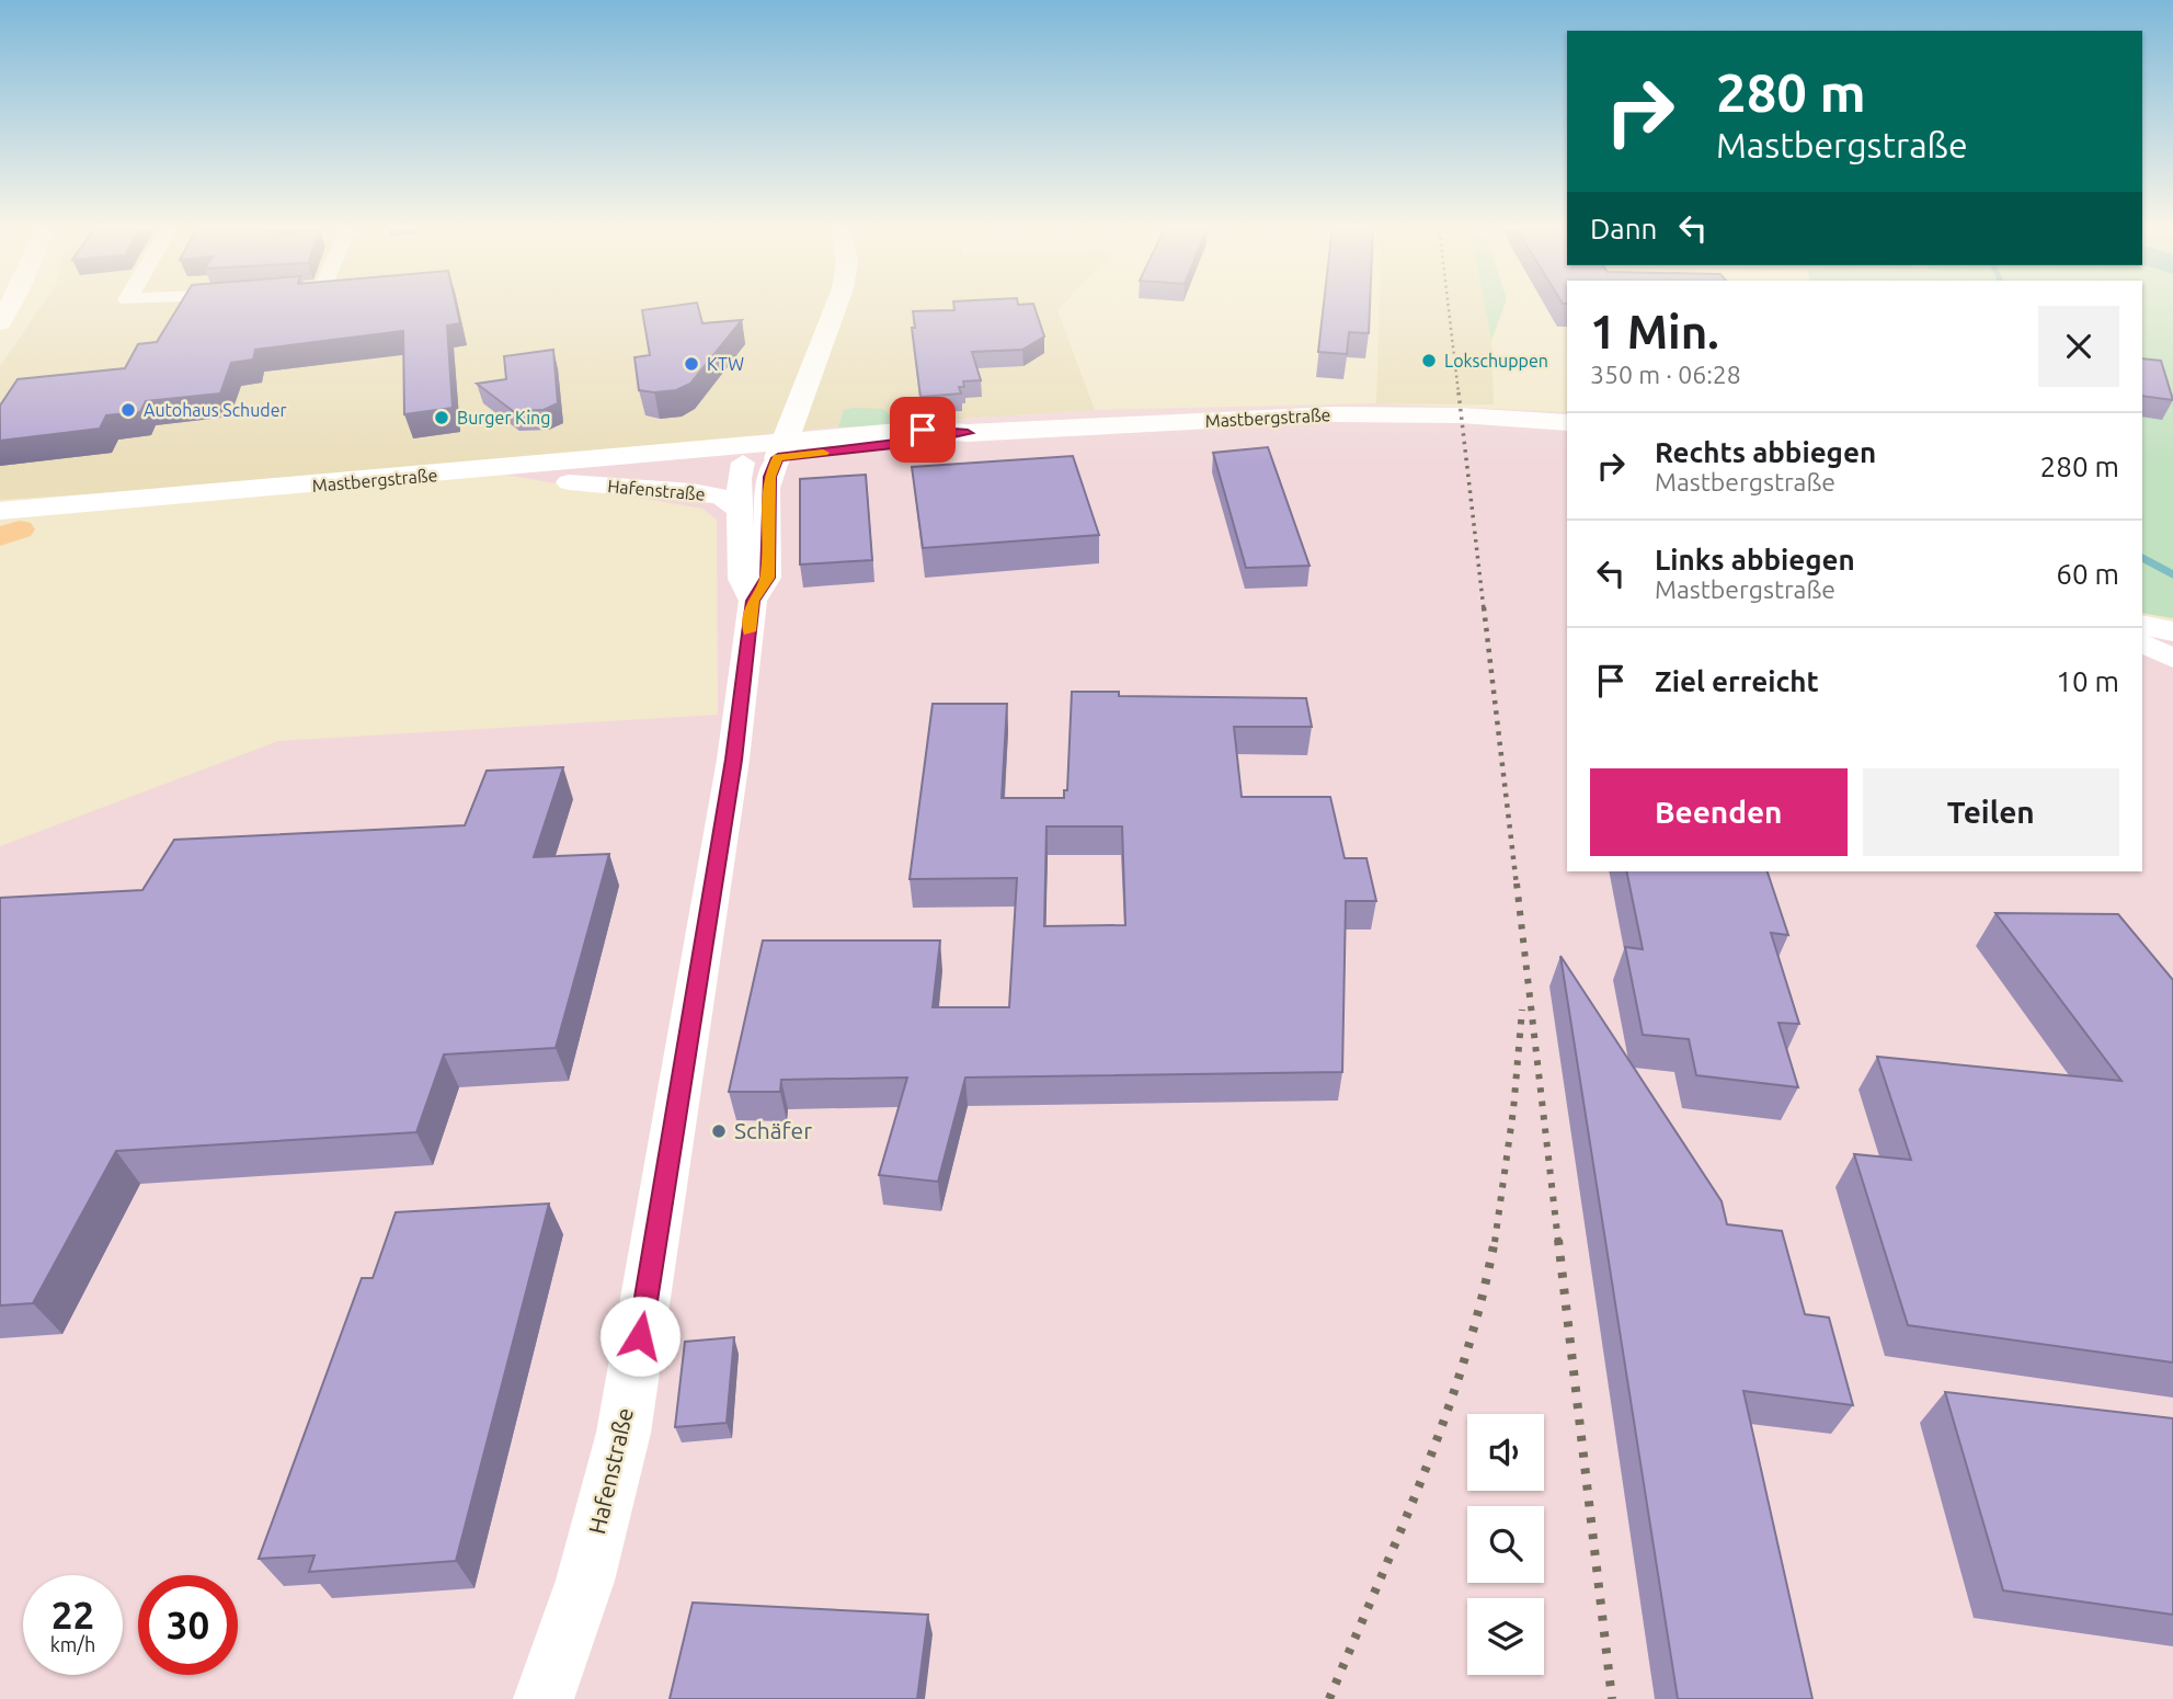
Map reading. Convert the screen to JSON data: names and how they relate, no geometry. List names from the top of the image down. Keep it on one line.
{"streets":{"main road":["Mastbergstraße"],"street":["Hafenstraße"]},"crossings":[["Mastbergstraße","Hafenstraße"]],"places":["Lokschuppen","KTW","Autohaus Schuder","Burger King","Schäfer"],"page":{"turn":["280 m","Mastbergstraße"],"then":"Dann","heading":["1 Min.","350 m · 06:28"],"list":[{"name":"Rechts abbiegen","note":"Mastbergstraße","value":"280 m"},{"name":"Links abbiegen","note":"Mastbergstraße","value":"60 m"},{"name":"Ziel erreicht","value":"10 m"}],"buttons":["Beenden","Teilen"],"speed":"22 km/h","limit":"30"}}
